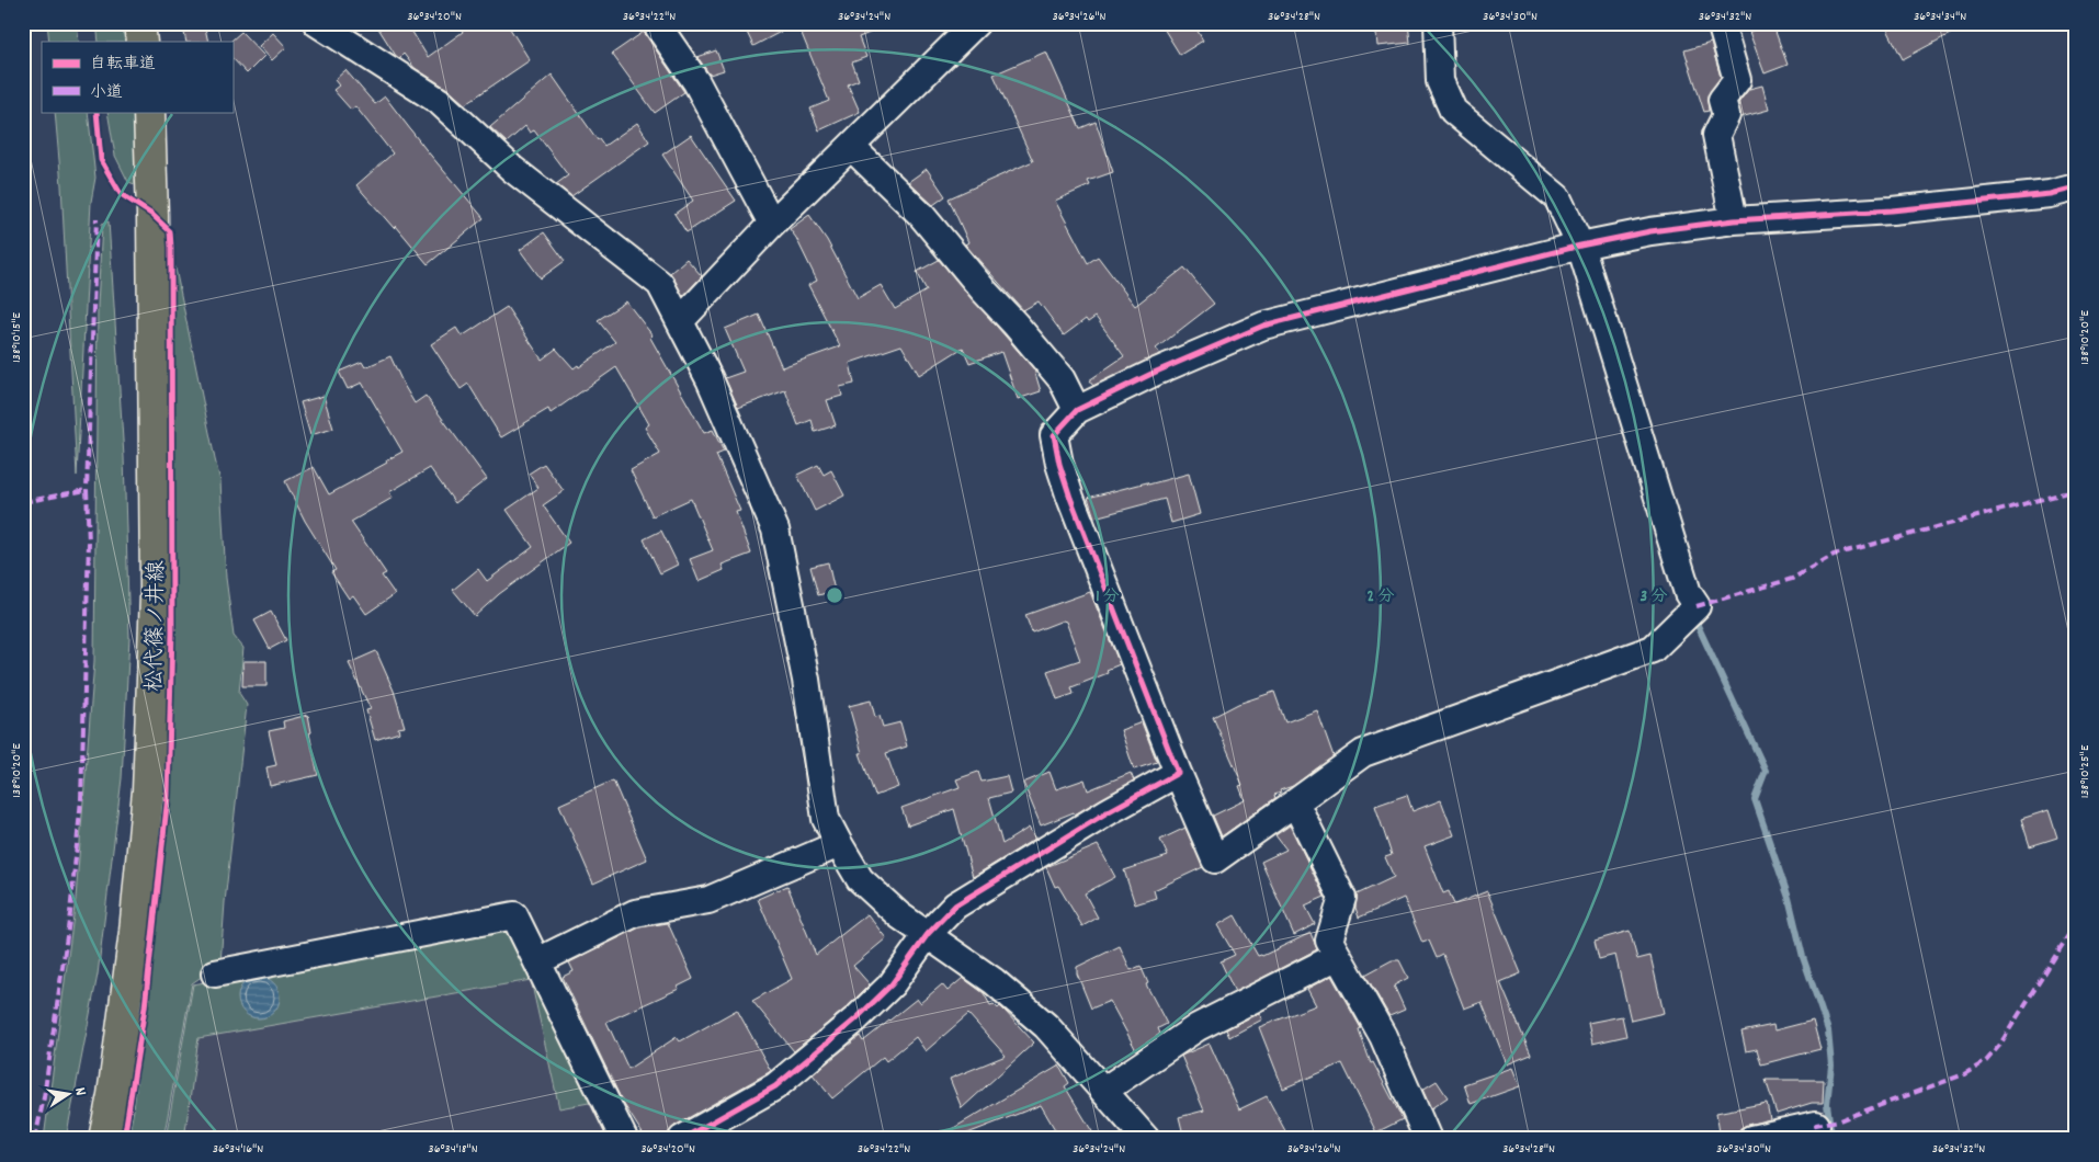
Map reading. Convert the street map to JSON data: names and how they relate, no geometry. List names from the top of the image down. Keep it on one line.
{"streets":{"main road":["松代篠ノ井線"]},"legend":["自転車道","小道"],"north":"right","coordinates":["36°34'20\"N","36°34'22\"N","36°34'24\"N","36°34'26\"N","36°34'28\"N","36°34'30\"N","36°34'32\"N","36°34'34\"N","138°10'15\"E","138°10'20\"E","138°10'25\"E","36°34'16\"N","36°34'18\"N"],"rings":["1 分","2 分","3 分"]}
